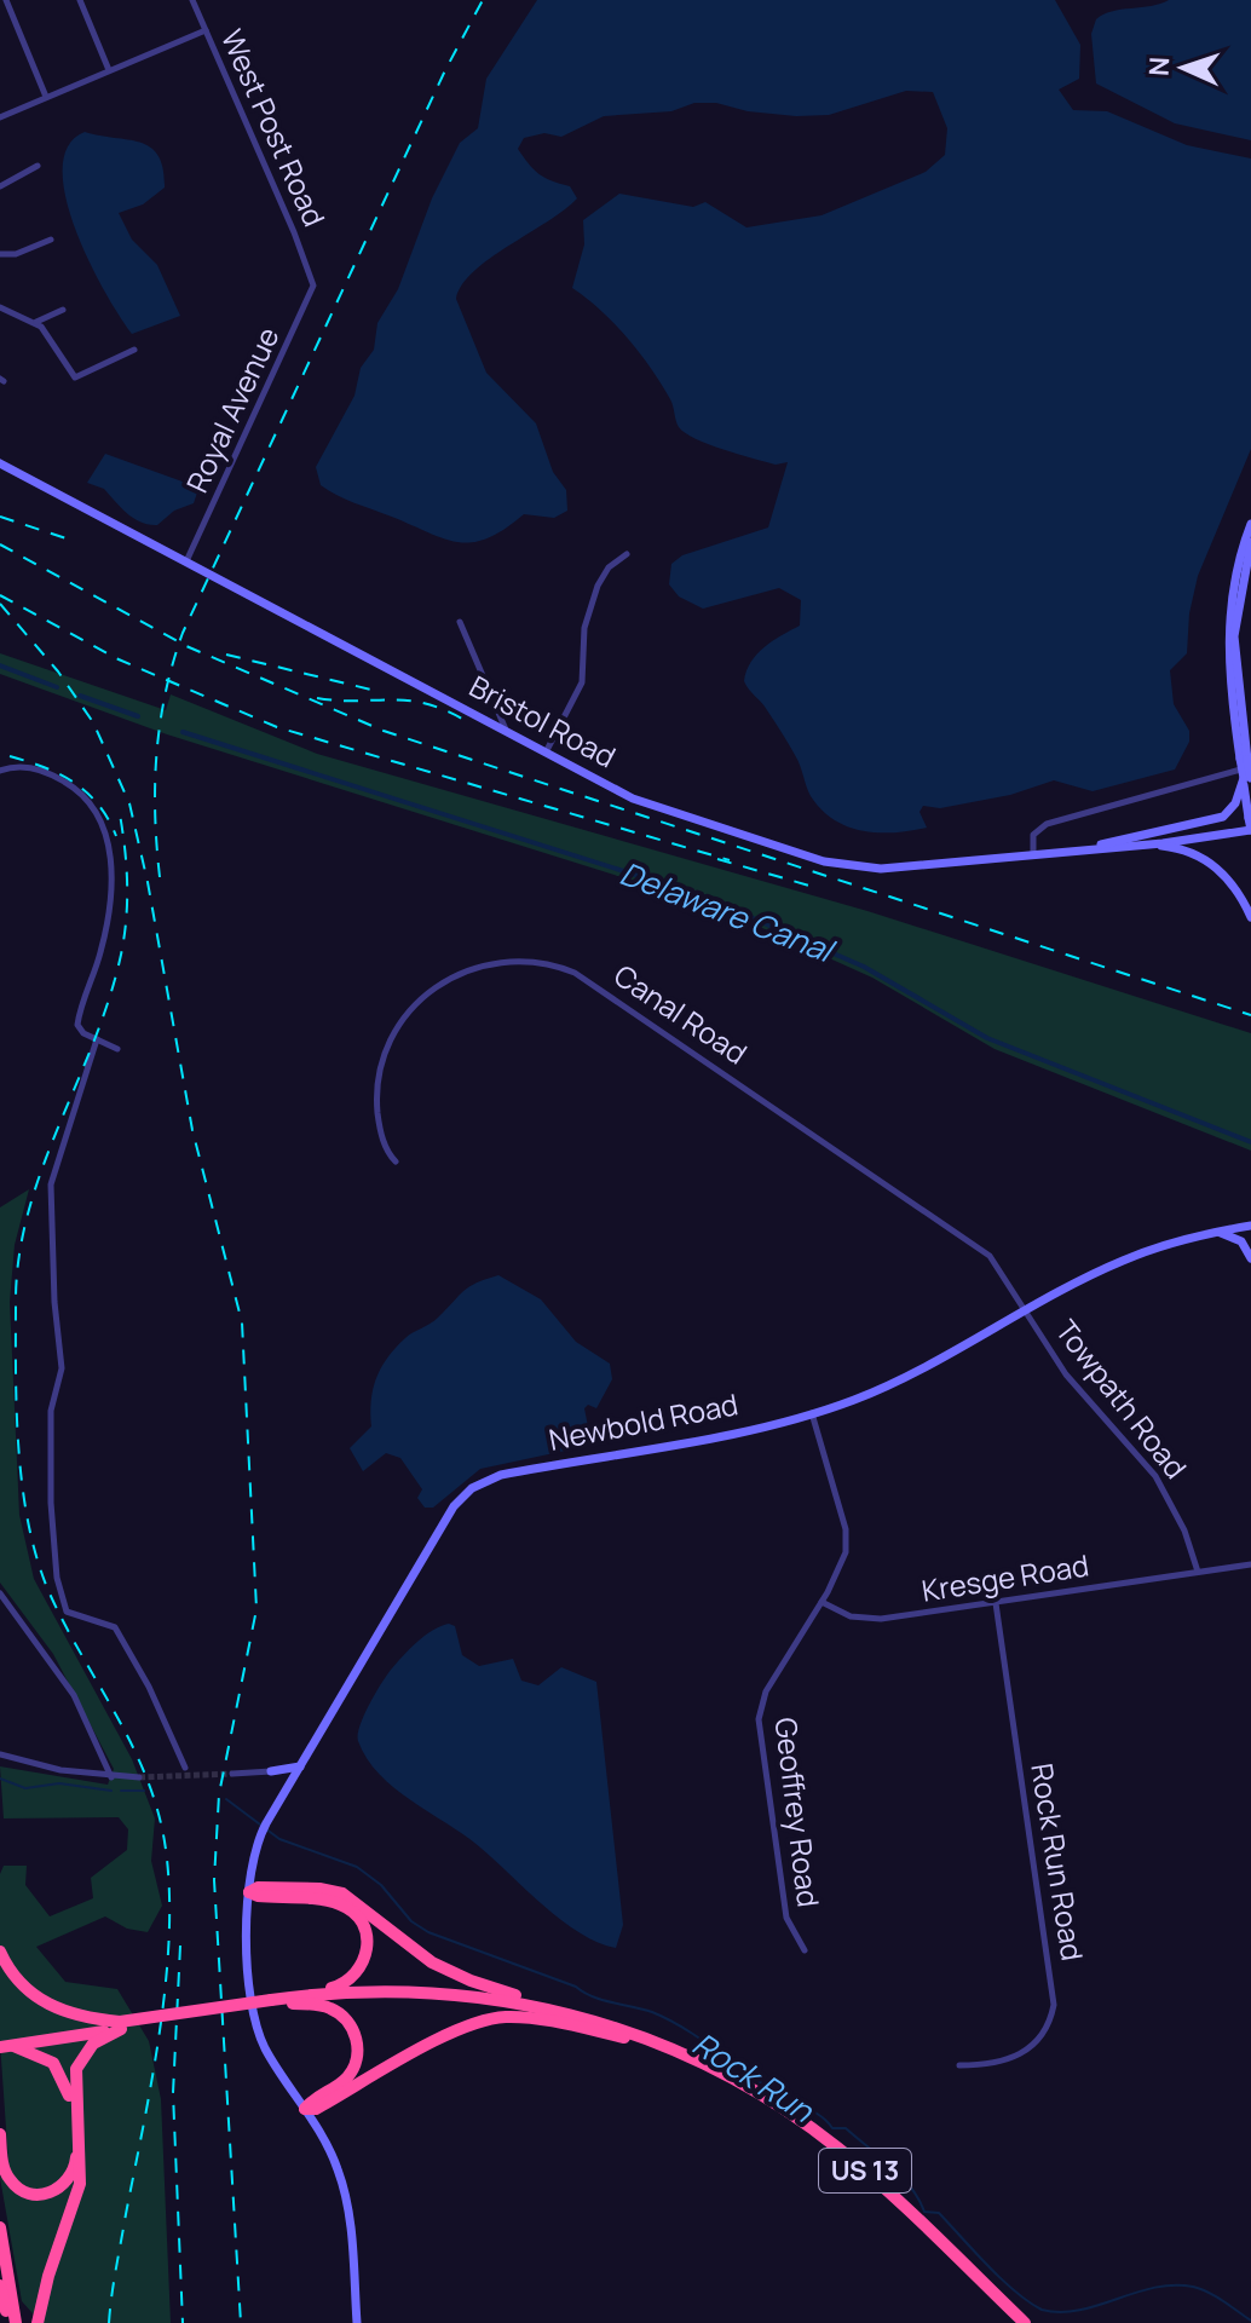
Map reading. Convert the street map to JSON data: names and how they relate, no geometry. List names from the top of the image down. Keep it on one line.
{"streets":{"highway":["US 13"],"main road":["Bristol Road","Newbold Road"],"street":["West Post Road","Royal Avenue","Canal Road","Towpath Road","Kresge Road","Geoffrey Road","Rock Run Road"]},"crossings":[["West Post Road","Royal Avenue"],["Royal Avenue","Bristol Road"],["Canal Road","Towpath Road"],["Canal Road","Newbold Road"],["Towpath Road","Newbold Road"],["Towpath Road","Kresge Road"],["Newbold Road","Geoffrey Road"],["Kresge Road","Geoffrey Road"],["Kresge Road","Rock Run Road"]],"water":["Delaware Canal","Rock Run"],"north":"left"}
